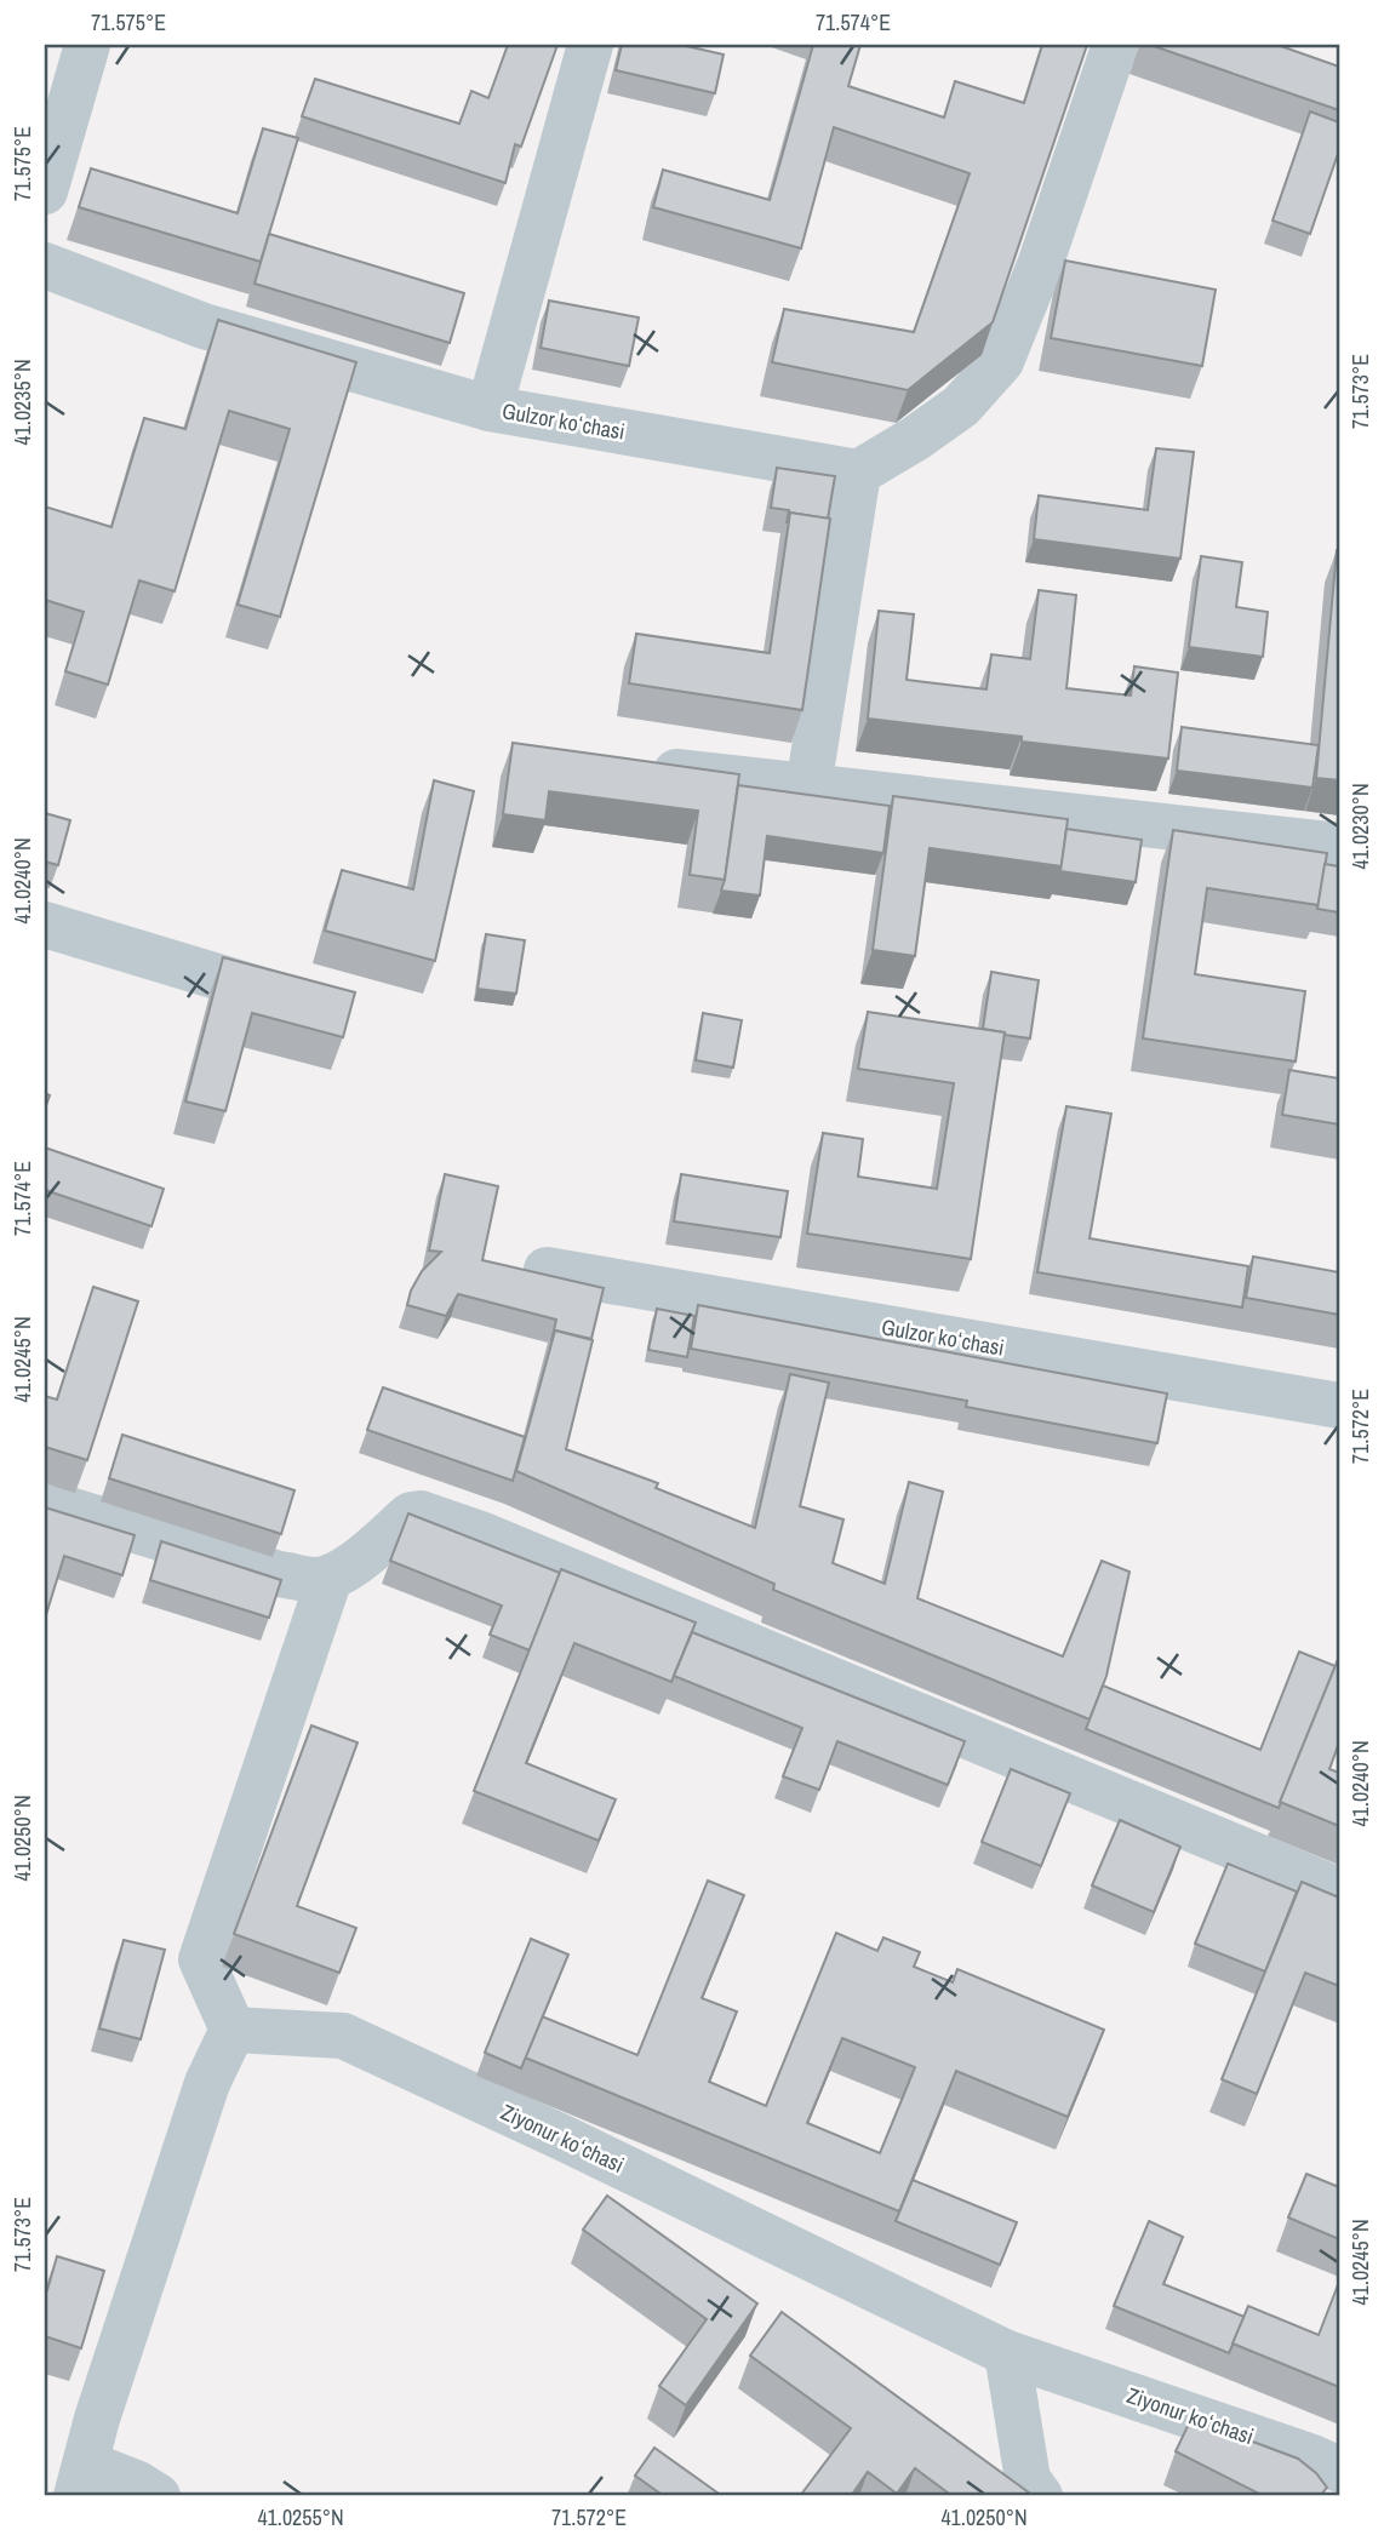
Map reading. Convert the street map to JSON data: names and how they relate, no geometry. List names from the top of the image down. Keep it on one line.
{"streets":{"street":["Gulzor koʻchasi","Ziyonur koʻchasi"]},"coordinates":["71.575°E","71.574°E","71.573°E","41.0235°N","41.0230°N","41.0240°N","41.0245°N","71.572°E","41.0250°N","41.0255°N"]}
